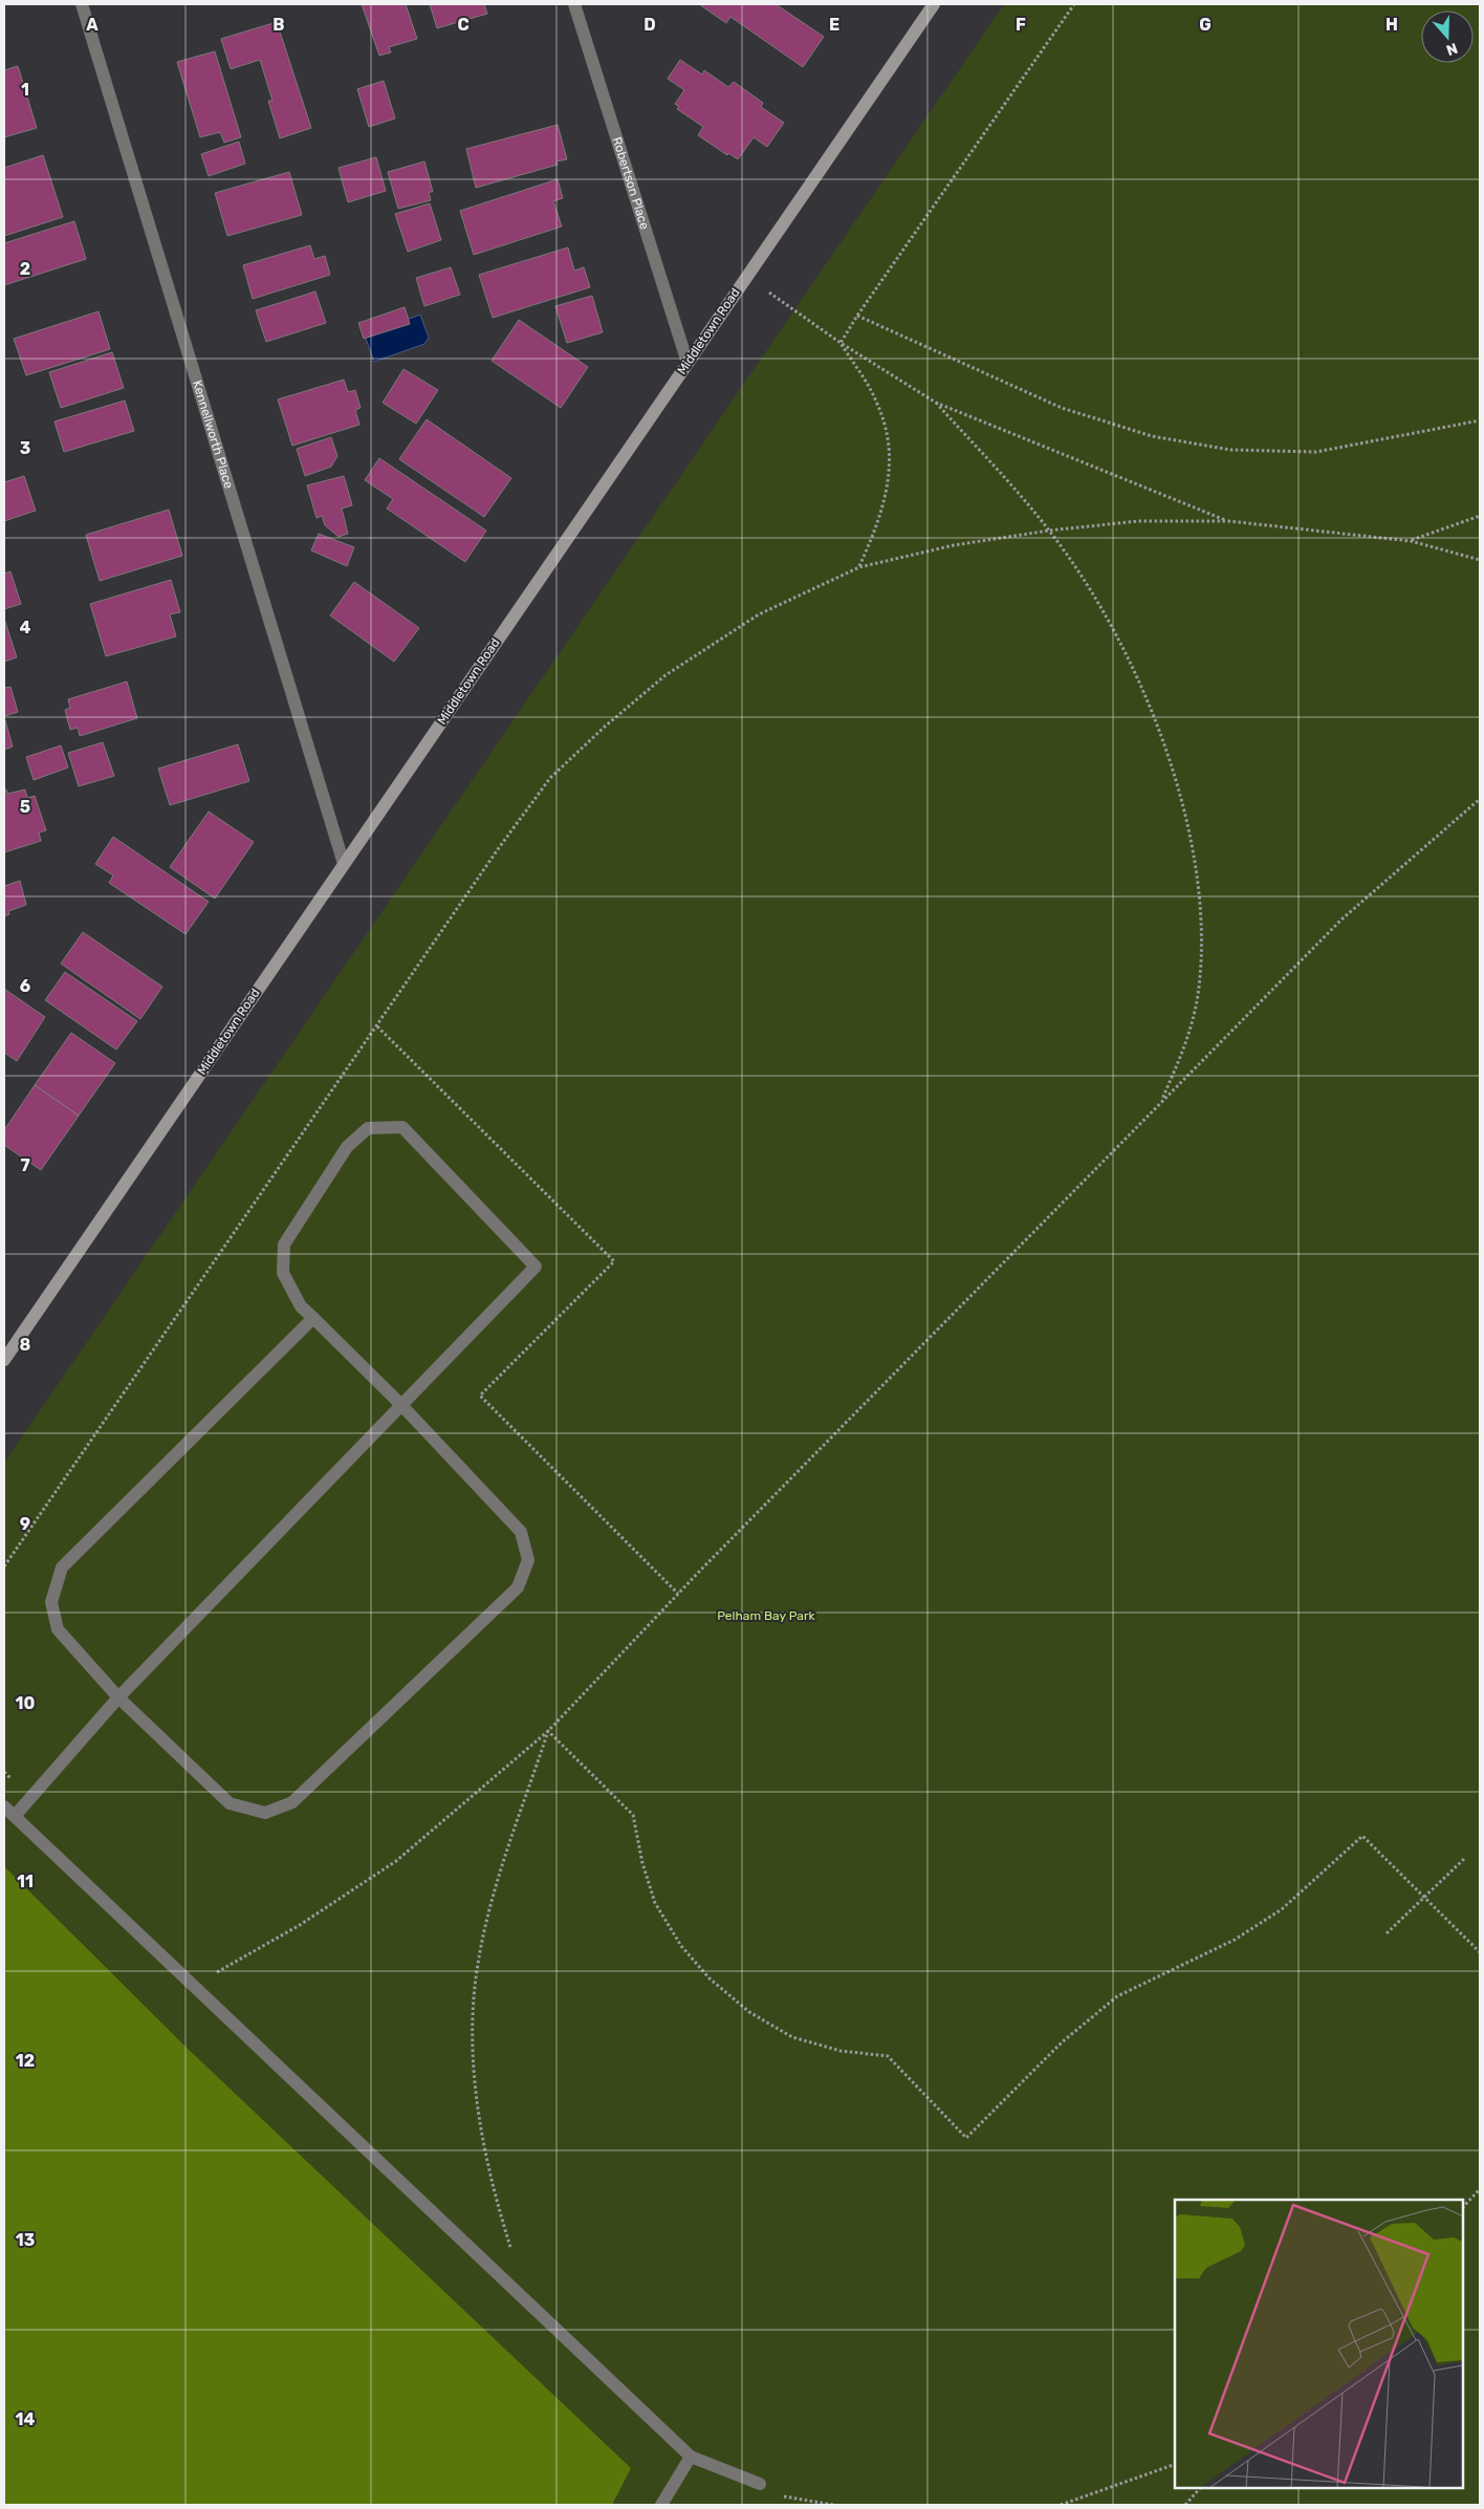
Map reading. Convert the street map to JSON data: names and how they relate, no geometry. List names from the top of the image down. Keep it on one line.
{"streets":{"street":["Robertson Place","Middletown Road","Kennellworth Place"]},"crossings":[["Robertson Place","Middletown Road"],["Middletown Road","Kennellworth Place"]],"parks":["Pelham Bay Park"],"north":"bottom","grid":{"columns":["A","B","C","D","E","F","G","H"],"rows":["1","2","3","4","5","6","7","8","9","10","11","12","13","14"]}}
